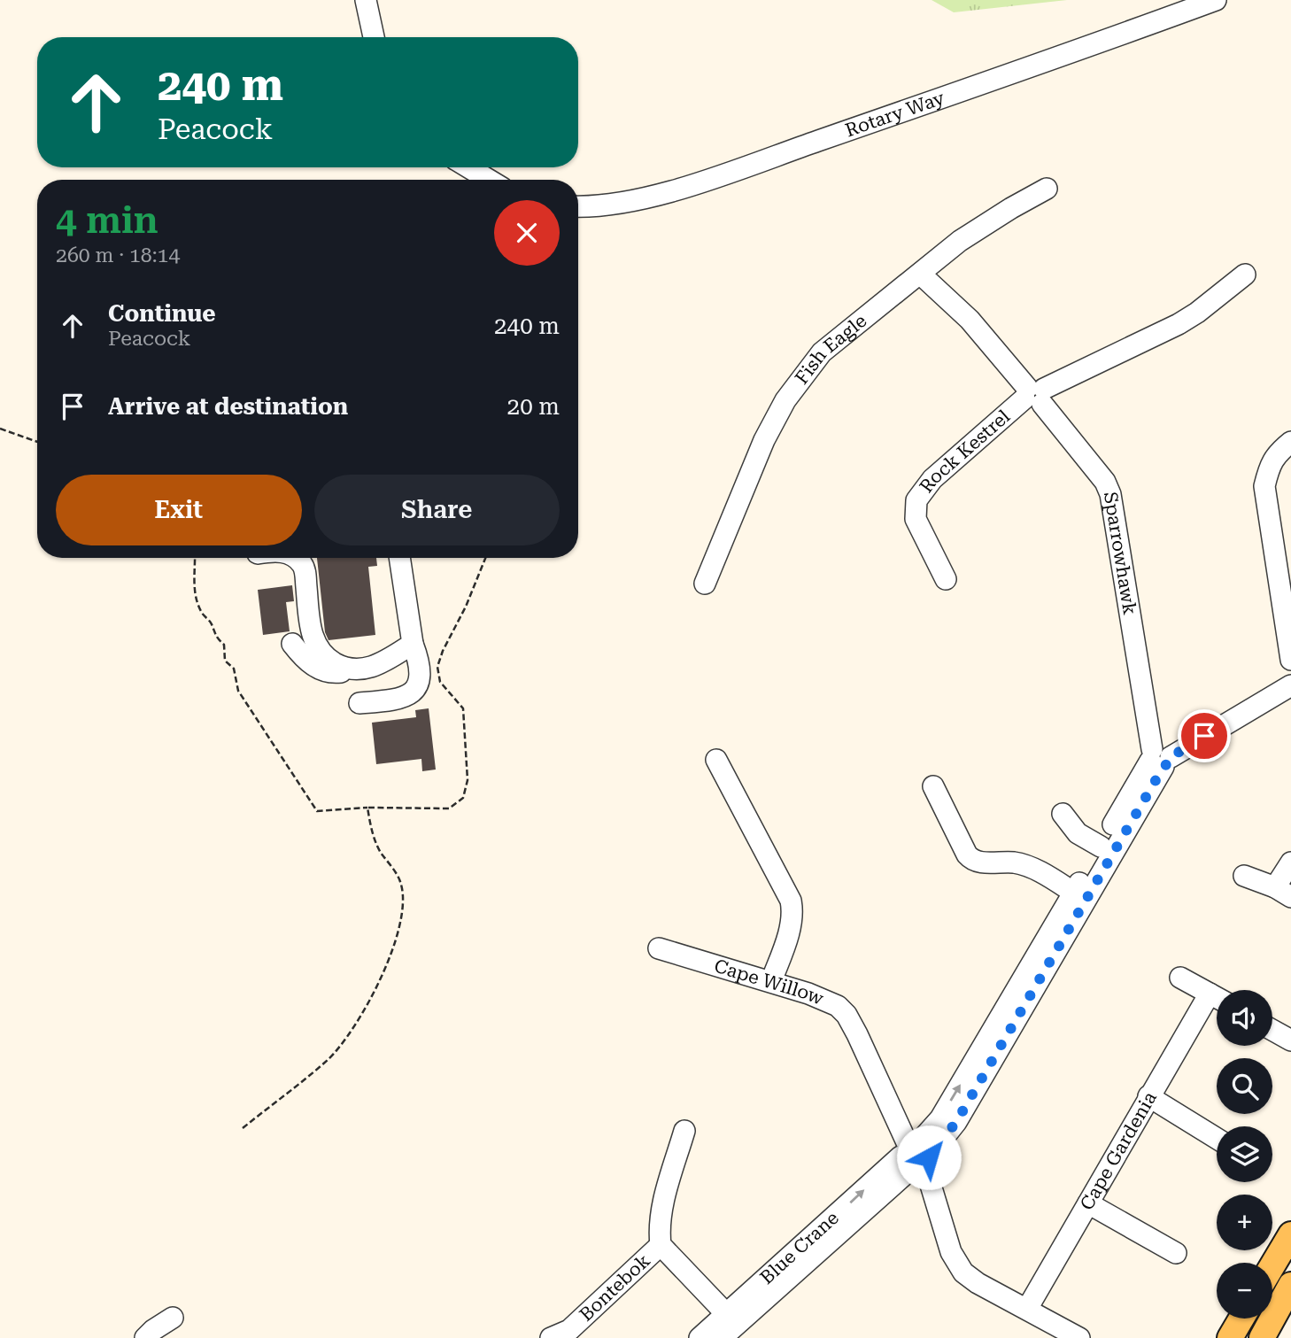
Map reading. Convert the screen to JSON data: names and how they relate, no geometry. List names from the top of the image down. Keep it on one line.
{"streets":{"street":["Rotary Way","Fish Eagle","Rock Kestrel","Sparrowhawk","Cape Willow","Cape Gardenia","Blue Crane","Bontebok"]},"crossings":[["Fish Eagle","Sparrowhawk"],["Rock Kestrel","Sparrowhawk"],["Cape Willow","Cape Gardenia"],["Cape Willow","Blue Crane"],["Blue Crane","Bontebok"]],"page":{"turn":["240 m","Peacock"],"heading":["4 min","260 m · 18:14"],"list":[{"name":"Continue","note":"Peacock","value":"240 m"},{"name":"Arrive at destination","value":"20 m"}],"buttons":["Exit","Share"],"map_buttons":["+","−"]}}
